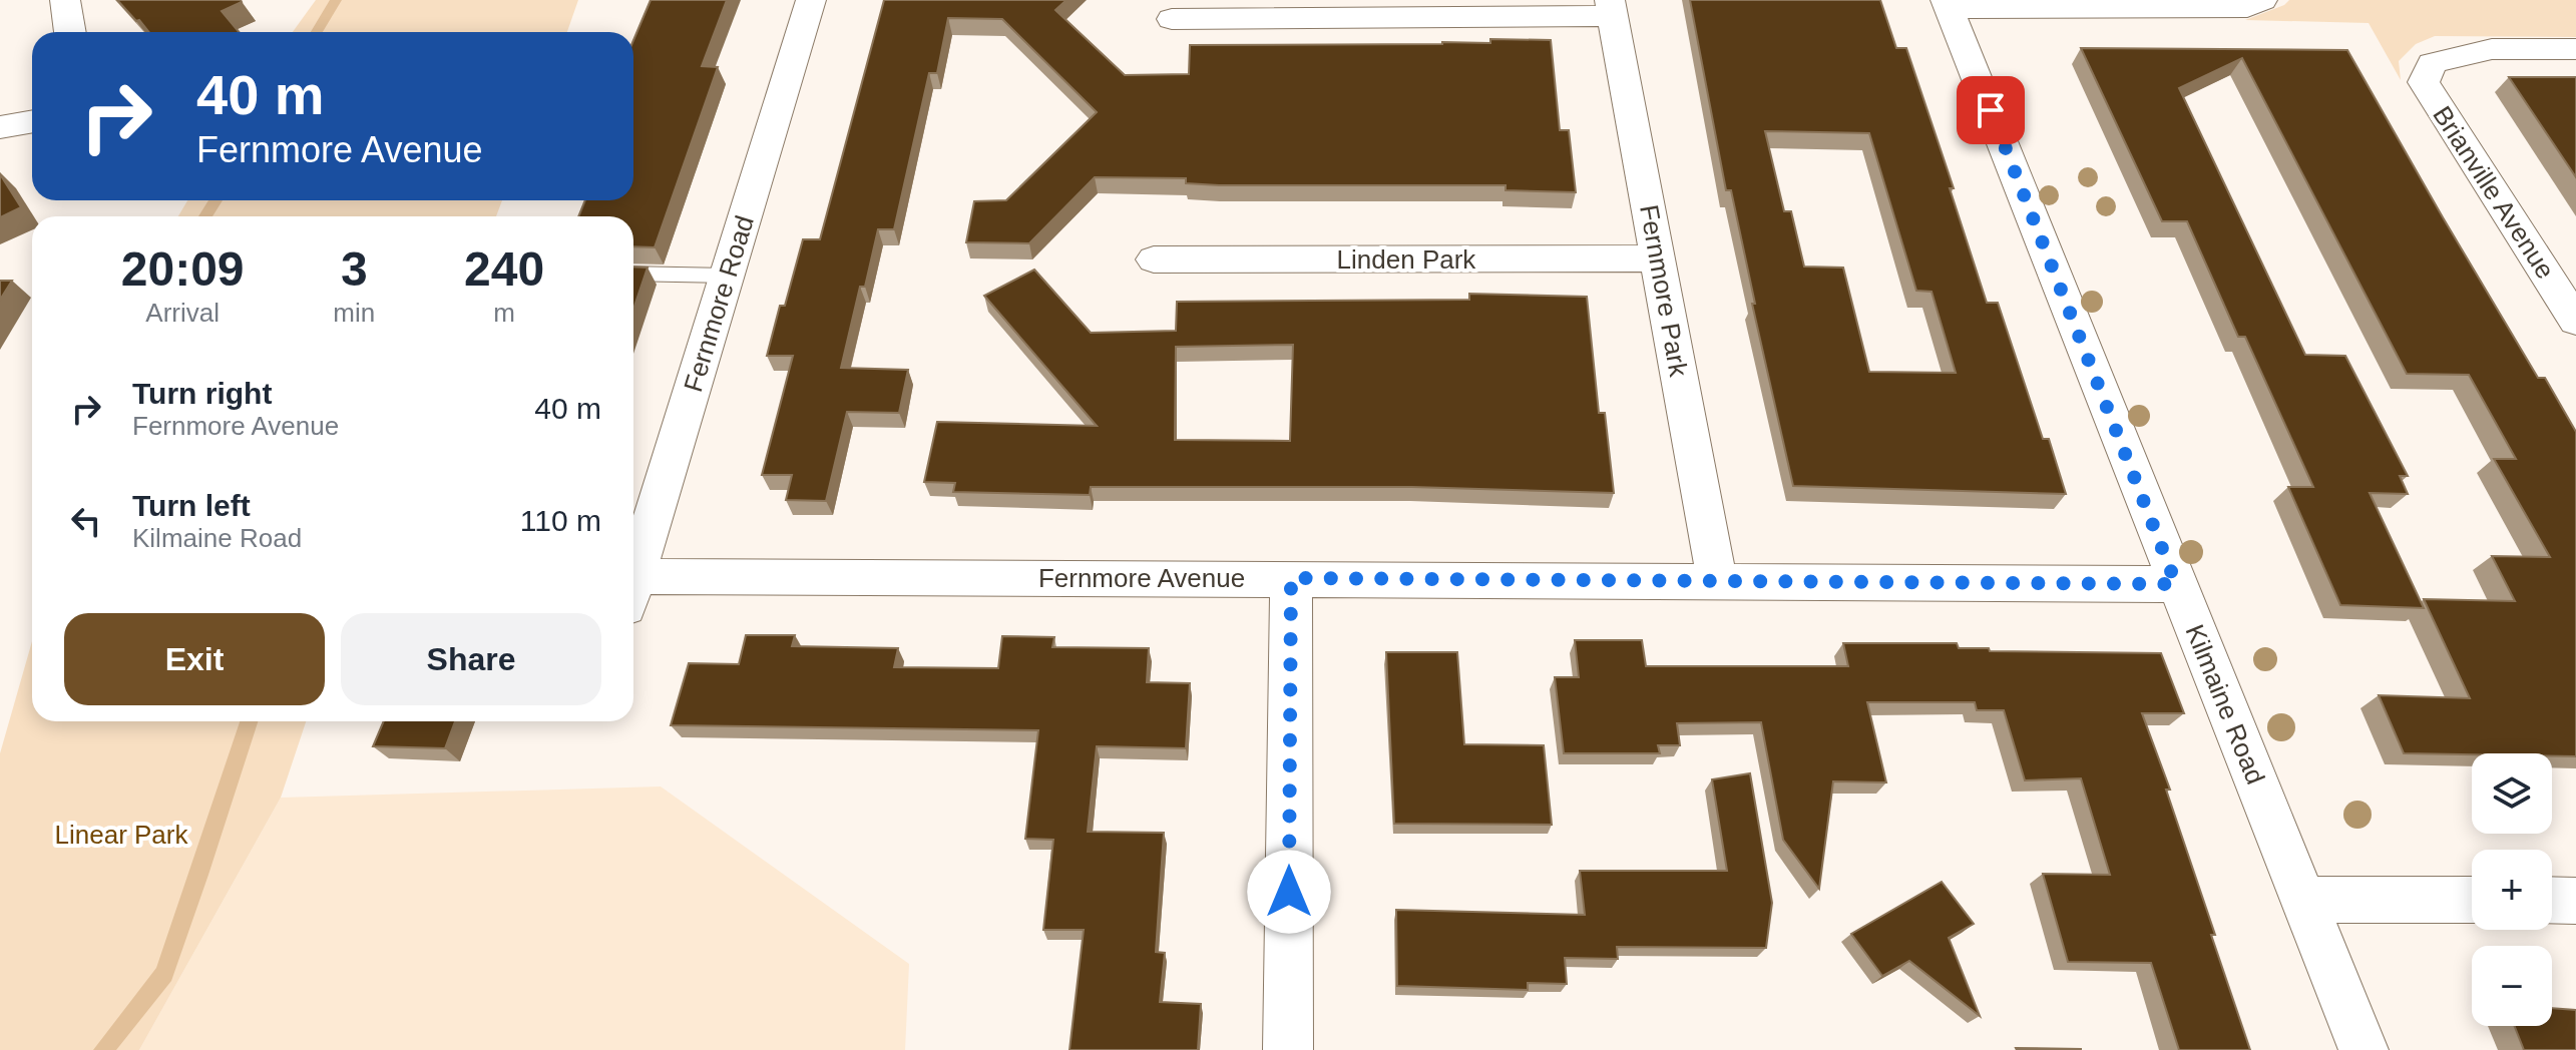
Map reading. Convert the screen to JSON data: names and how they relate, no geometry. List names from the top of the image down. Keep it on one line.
{"streets":{"street":["Brianville Avenue","Linden Park","Fernmore Park","Fernmore Road","Fernmore Avenue","Kilmaine Road"]},"crossings":[["Linden Park","Fernmore Park"],["Fernmore Park","Fernmore Avenue"],["Fernmore Avenue","Kilmaine Road"]],"parks":["Linear Park"],"page":{"turn":["40 m","Fernmore Avenue"],"eta":["20:09","Arrival","3","min","240","m"],"list":[{"name":"Turn right","note":"Fernmore Avenue","value":"40 m"},{"name":"Turn left","note":"Kilmaine Road","value":"110 m"}],"buttons":["Exit","Share"],"map_buttons":["+","−"]}}
